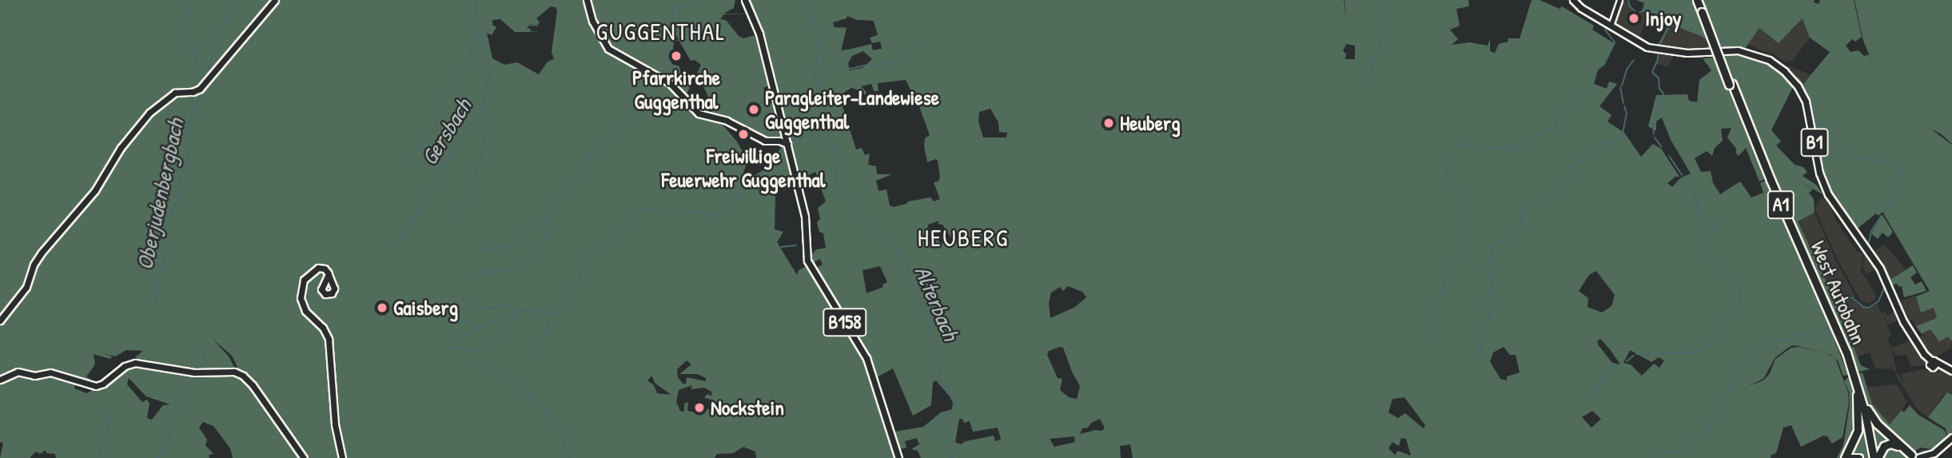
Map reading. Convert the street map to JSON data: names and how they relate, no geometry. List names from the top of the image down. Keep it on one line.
{"streets":{"highway":["A1","West Autobahn"],"main road":["B1","B158"]},"districts":["GUGGENTHAL","HEUBERG"],"water":["Gersbach","Oberjudenbergbach","Alterbach"],"places":["Injoy","Pfarrkirche Guggenthal","Paragleiter-Landewiese Guggenthal","Heuberg","Freiwillige Feuerwehr Guggenthal","Gaisberg","Nockstein"]}
